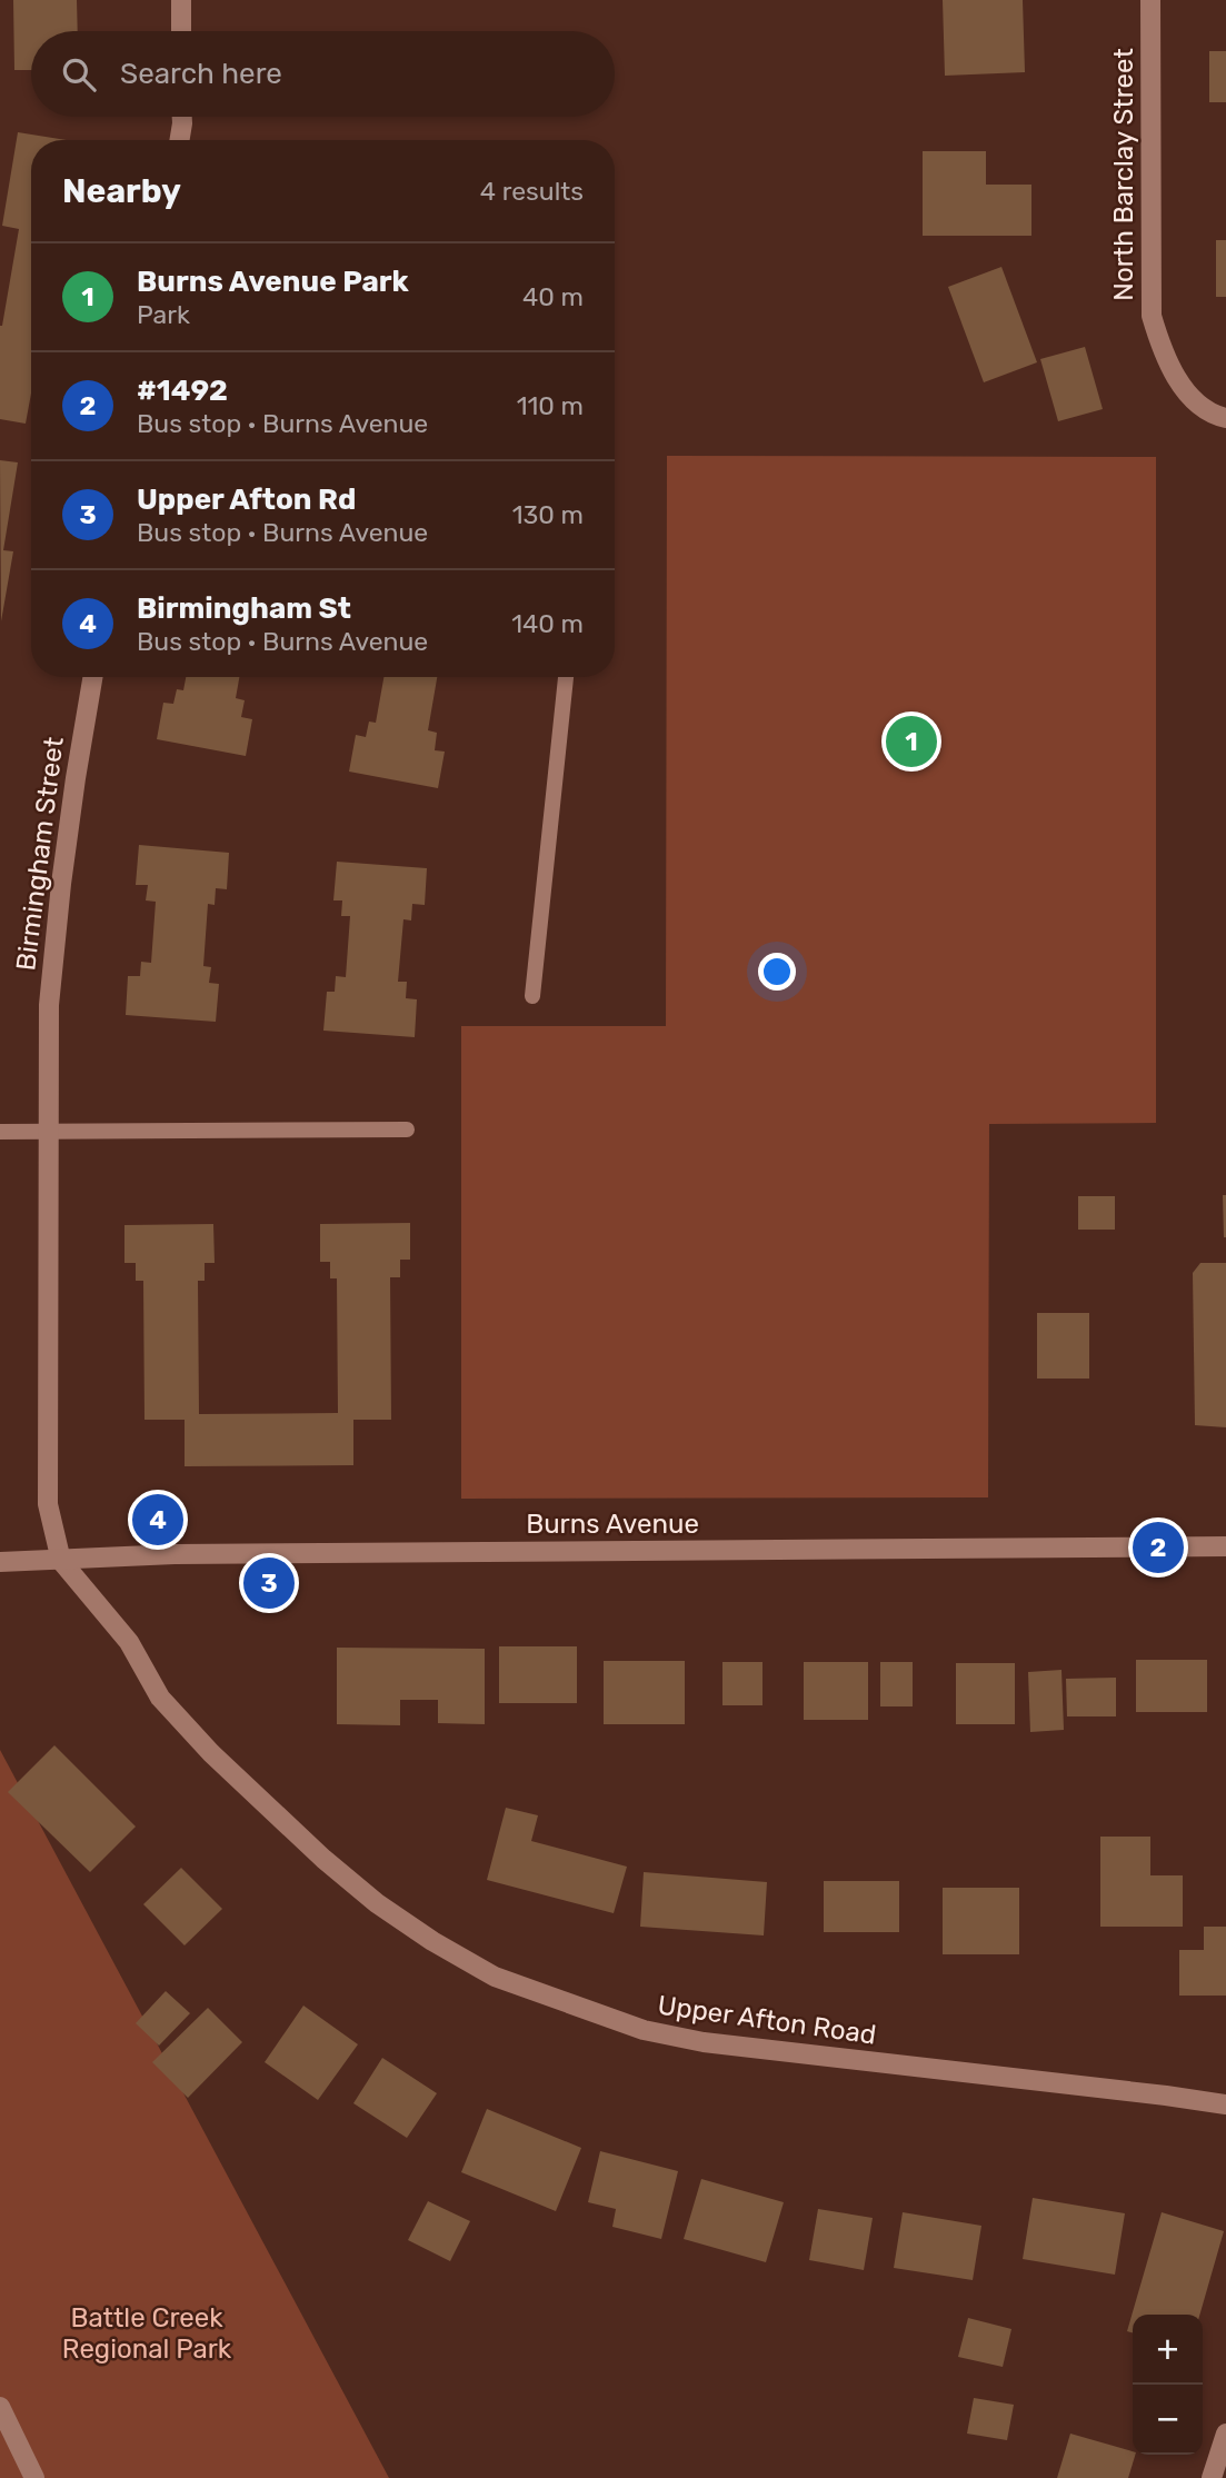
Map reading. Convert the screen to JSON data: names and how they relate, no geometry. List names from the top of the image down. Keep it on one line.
{"streets":{"street":["North Barclay Street","Birmingham Street","Burns Avenue","Upper Afton Road"]},"crossings":[["Birmingham Street","Burns Avenue"],["Birmingham Street","Upper Afton Road"],["Burns Avenue","Upper Afton Road"]],"parks":["Battle Creek Regional Park"],"page":{"search":"Search here","heading":["Nearby","4 results"],"list":[{"mark":"1","name":"Burns Avenue Park","note":"Park","value":"40 m"},{"mark":"2","name":"#1492","note":"Bus stop · Burns Avenue","value":"110 m"},{"mark":"3","name":"Upper Afton Rd","note":"Bus stop · Burns Avenue","value":"130 m"},{"mark":"4","name":"Birmingham St","note":"Bus stop · Burns Avenue","value":"140 m"}],"pins":["1","4","2","3"],"map_buttons":["+","−"]}}
